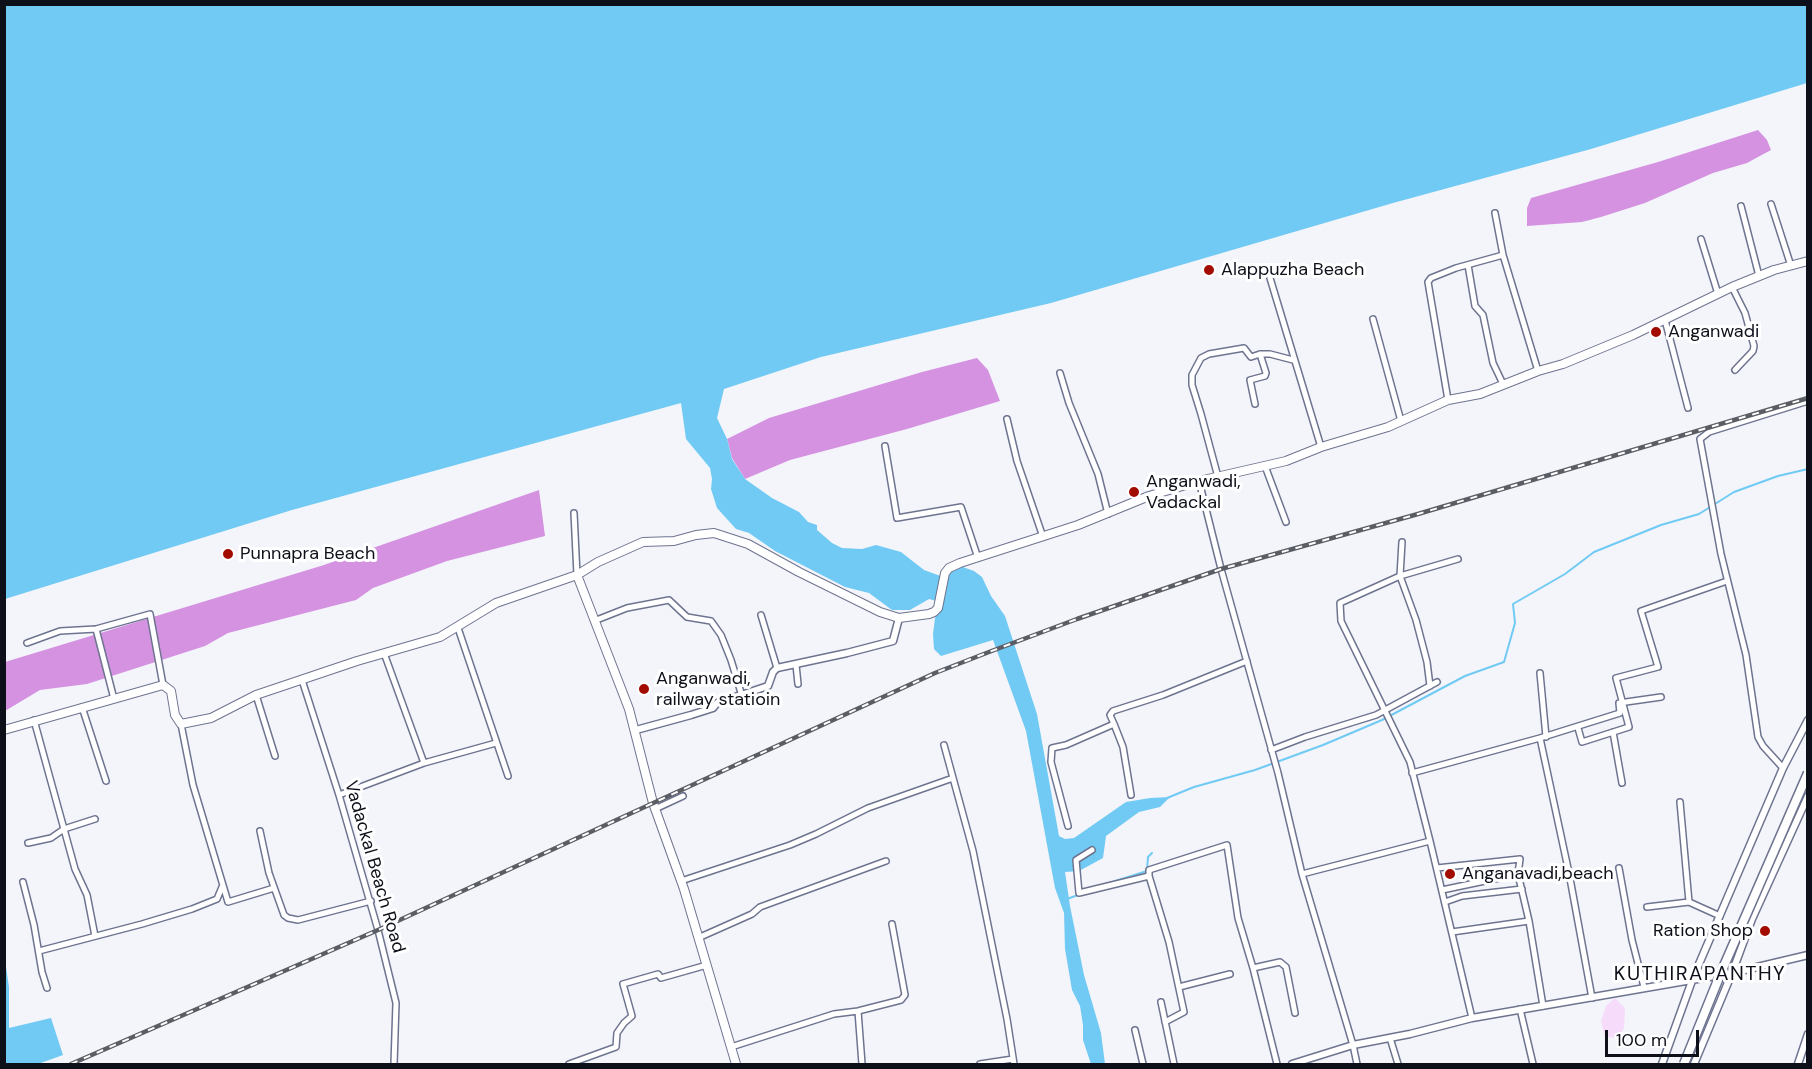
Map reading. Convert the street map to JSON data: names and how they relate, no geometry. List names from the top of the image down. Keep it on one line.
{"streets":{"street":["Vadackal Beach Road"]},"districts":["KUTHIRAPANTHY"],"places":["Alappuzha Beach","Anganwadi","Anganwadi, Vadackal","Punnapra Beach","Anganwadi, railway statioin","Anganavadi,beach","Ration Shop"],"scale_bar":"100 m"}
